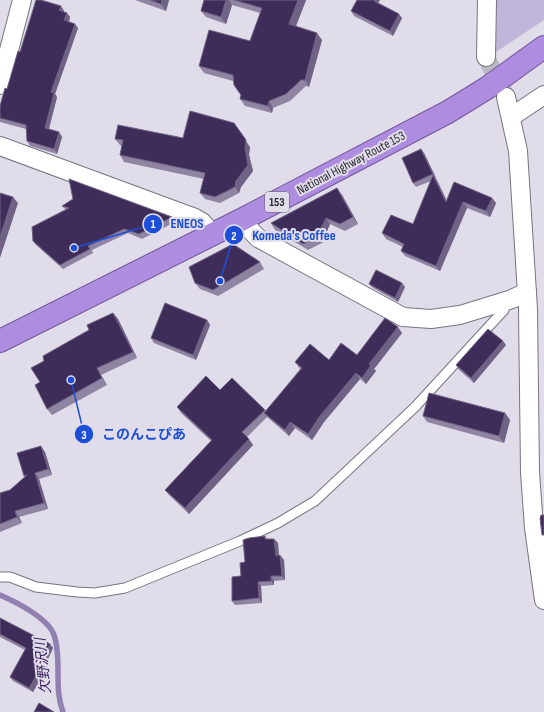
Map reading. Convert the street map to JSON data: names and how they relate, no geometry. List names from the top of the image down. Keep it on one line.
{"streets":{"highway":["National Highway Route 153","153"]},"water":["欠野沢川"],"places":["ENEOS","Komeda's Coffee","このんこぴあ"]}
